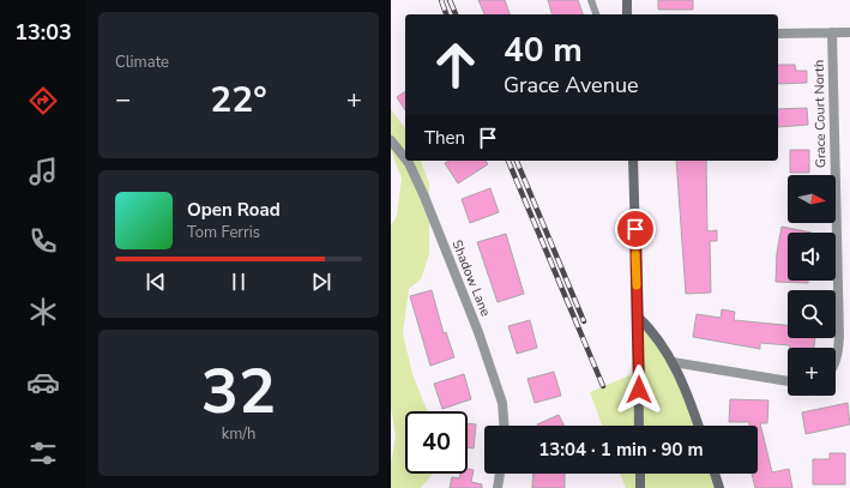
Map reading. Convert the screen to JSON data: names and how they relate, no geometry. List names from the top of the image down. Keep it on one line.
{"streets":{"street":["Grace Court North","Shadow Lane"]},"north":"right","page":{"tabs":"13:03","tile":["Climate",["32","km/h"]],"turn":["40 m","Grace Avenue"],"heat":["−","22°","+"],"then":"Then","map_buttons":"+","song":["Open Road","Tom Ferris"],"limit":"40","trip":"13:04 · 1 min · 90 m"}}
